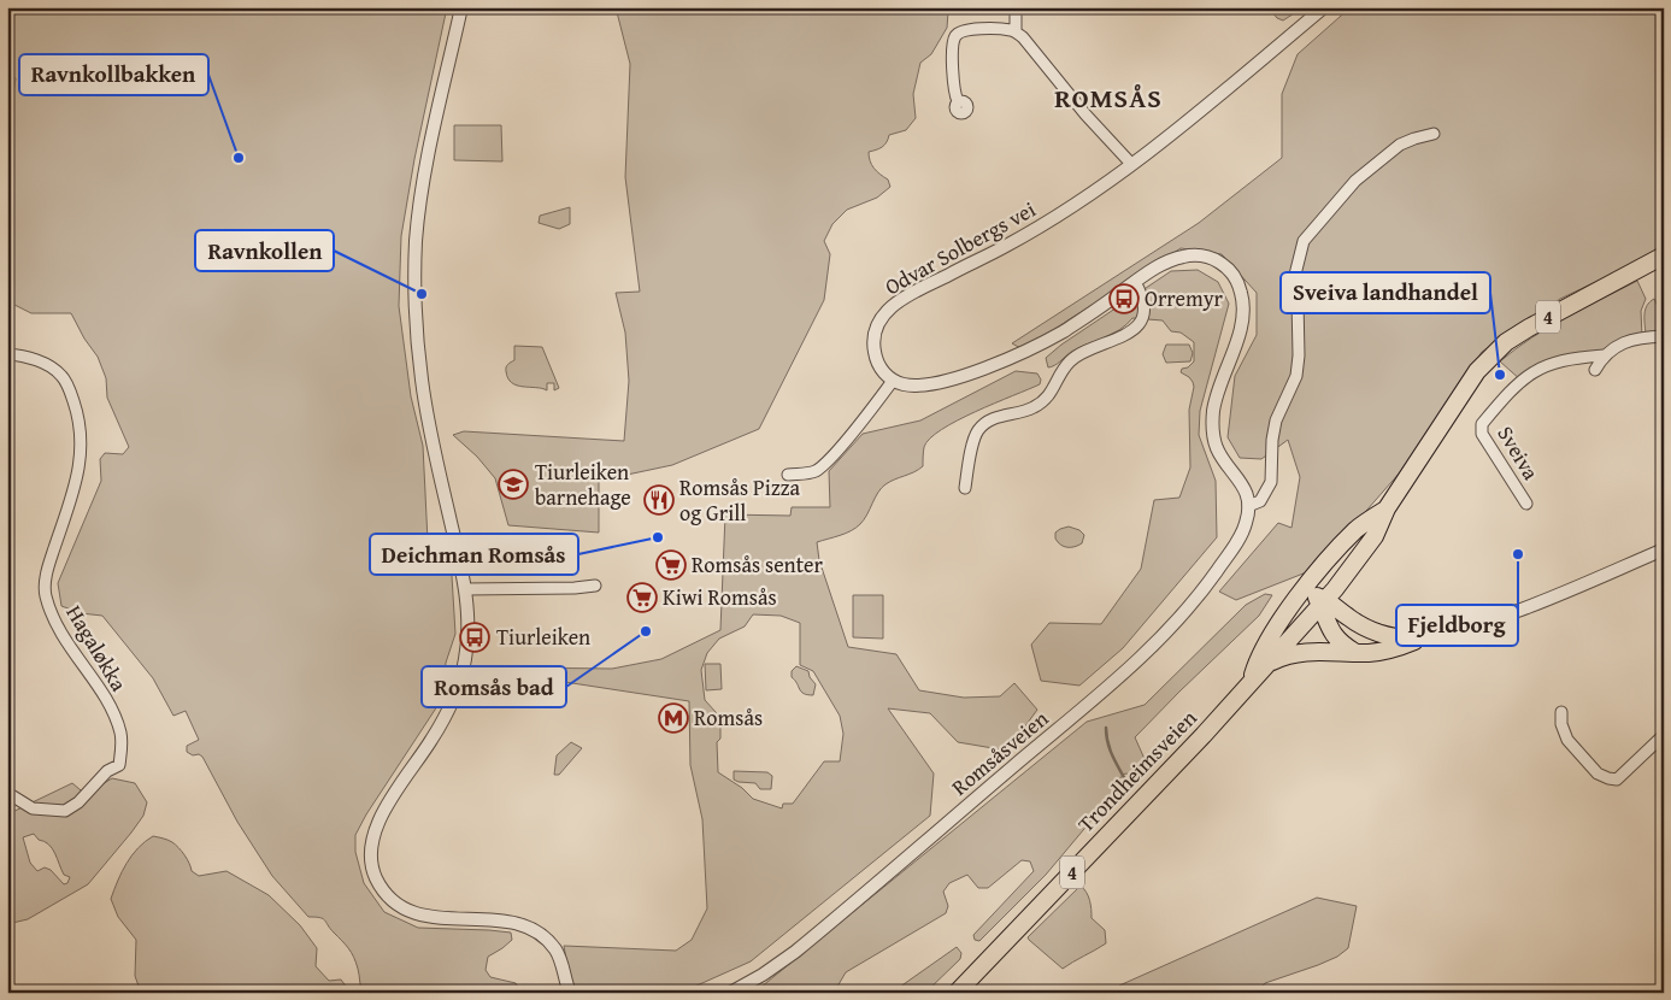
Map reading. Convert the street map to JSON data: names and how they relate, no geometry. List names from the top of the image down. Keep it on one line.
{"streets":{"highway":["4","Trondheimsveien"],"street":["Odvar Solbergs vei","Sveiva","Hagaløkka","Romsåsveien"]},"districts":["ROMSÅS"],"places":{"other":["Ravnkollbakken","Ravnkollen","Sveiva landhandel","Deichman Romsås","Fjeldborg","Romsås bad"],"bus stop":["Orremyr","Tiurleiken"],"school or university":["Tiurleiken barnehage"],"restaurant":["Romsås Pizza og Grill"],"supermarket":["Romsås senter","Kiwi Romsås"],"metro station":["Romsås"]}}
